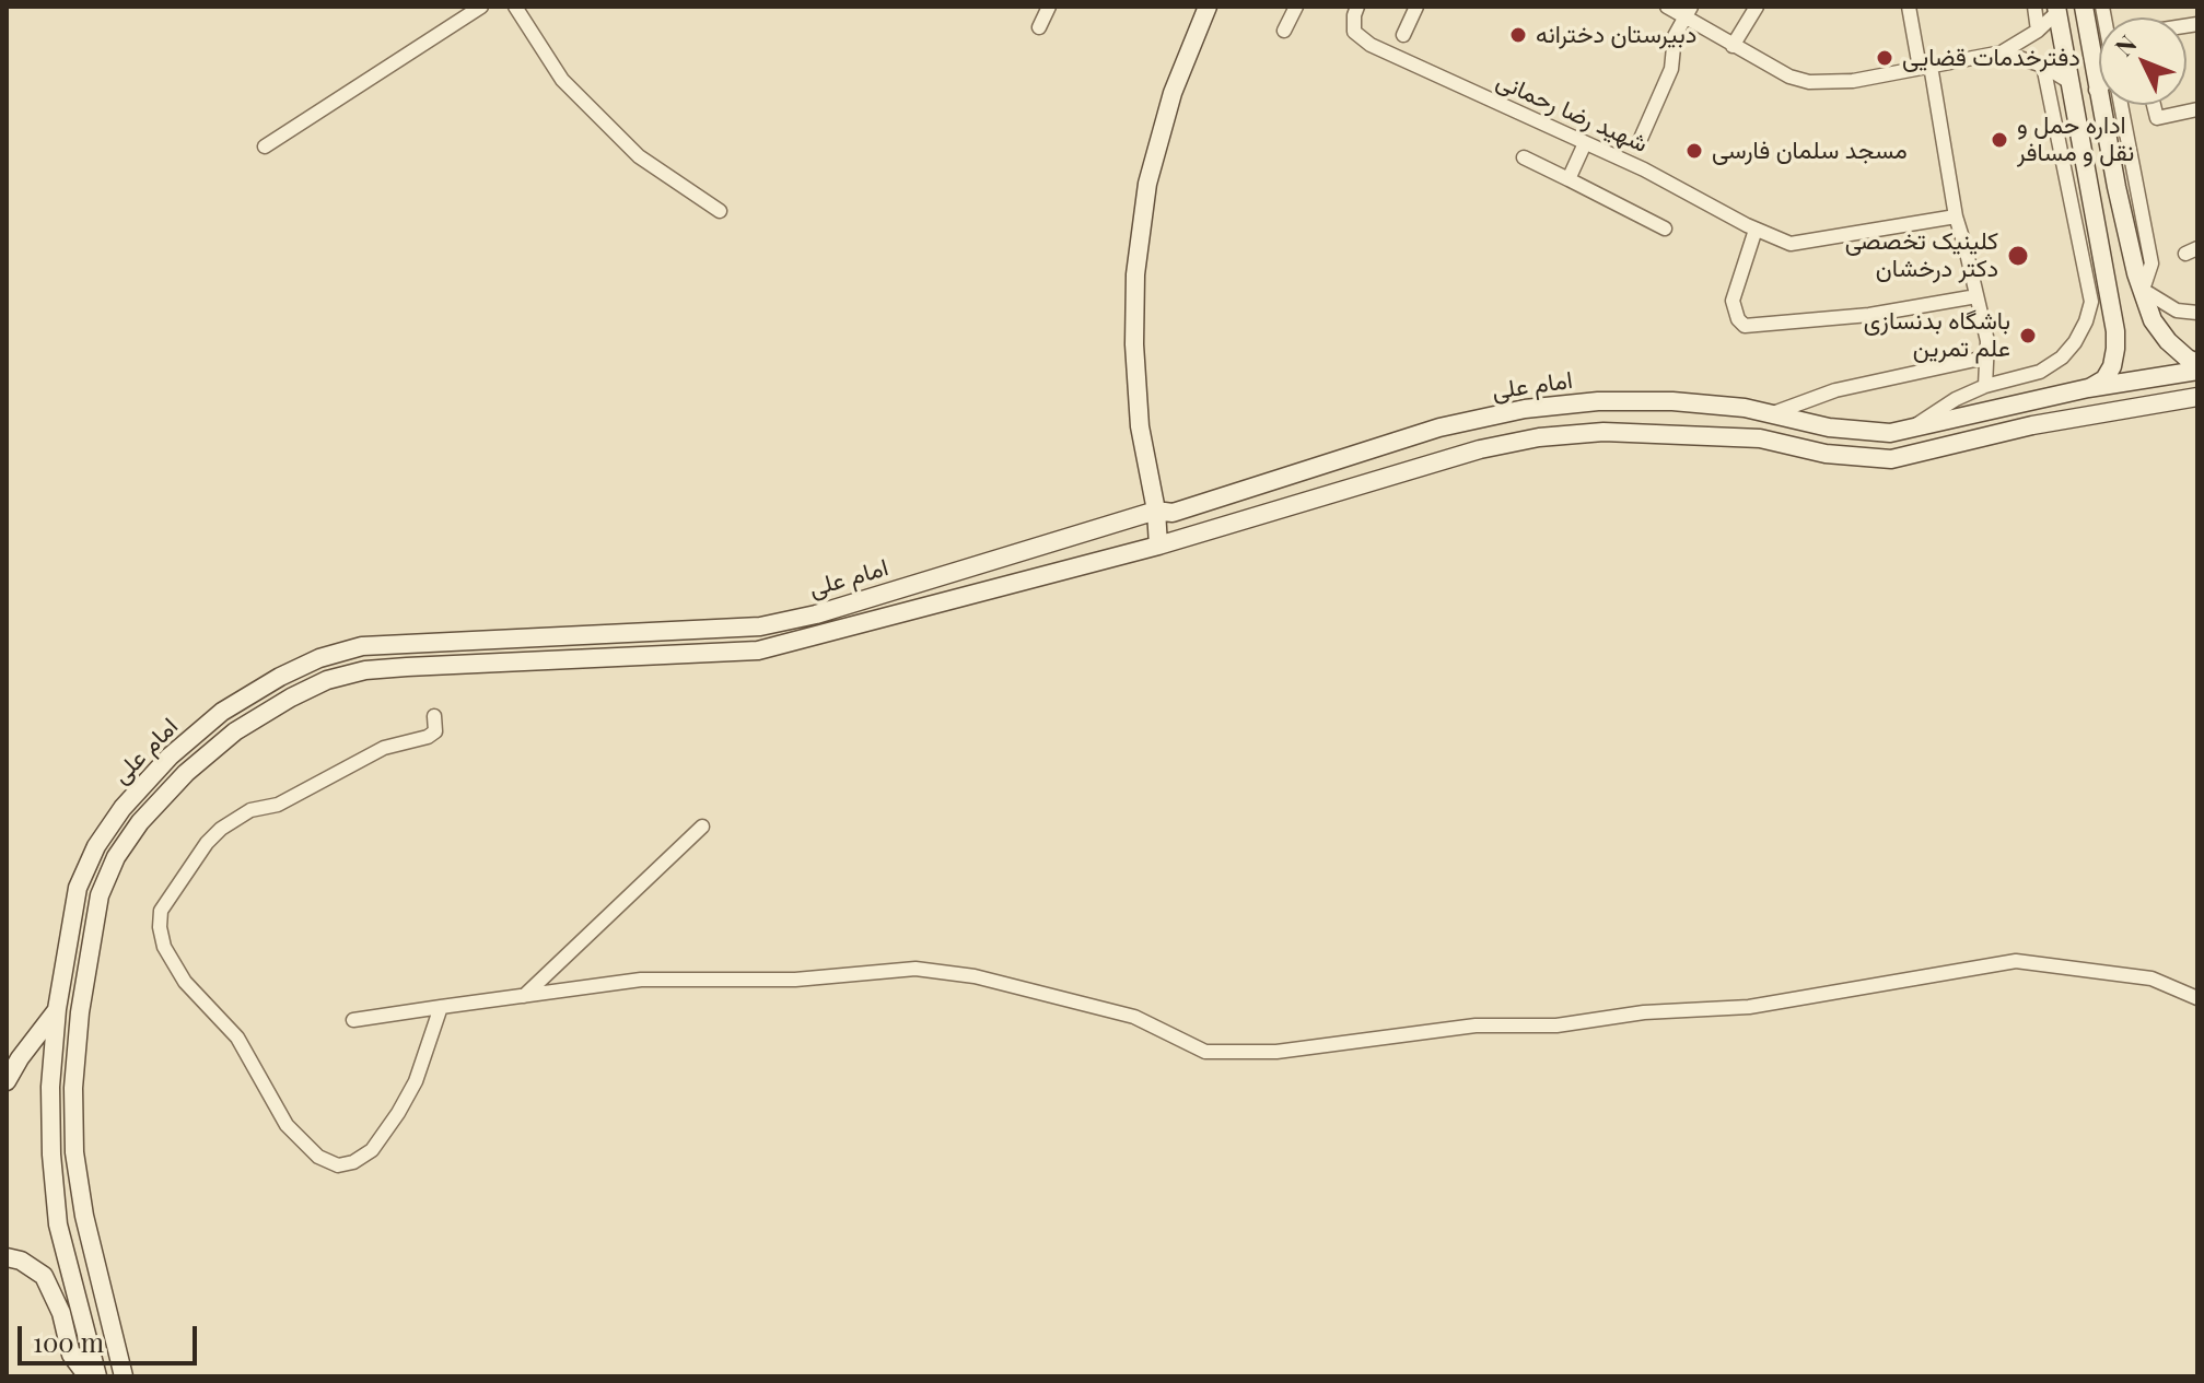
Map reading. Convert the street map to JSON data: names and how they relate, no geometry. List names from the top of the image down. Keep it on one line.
{"streets":{"main road":["امام علی"],"street":["شهید رضا رحمانی"]},"places":["دبیرستان دخترانه","دفترخدمات قضایی","اداره حمل و نقل و مسافر","مسجد سلمان فارسی","کلینیک تخصصی دکتر درخشان","باشگاه بدنسازی علم تمرین"],"scale_bar":"100 m","north":"top left"}
